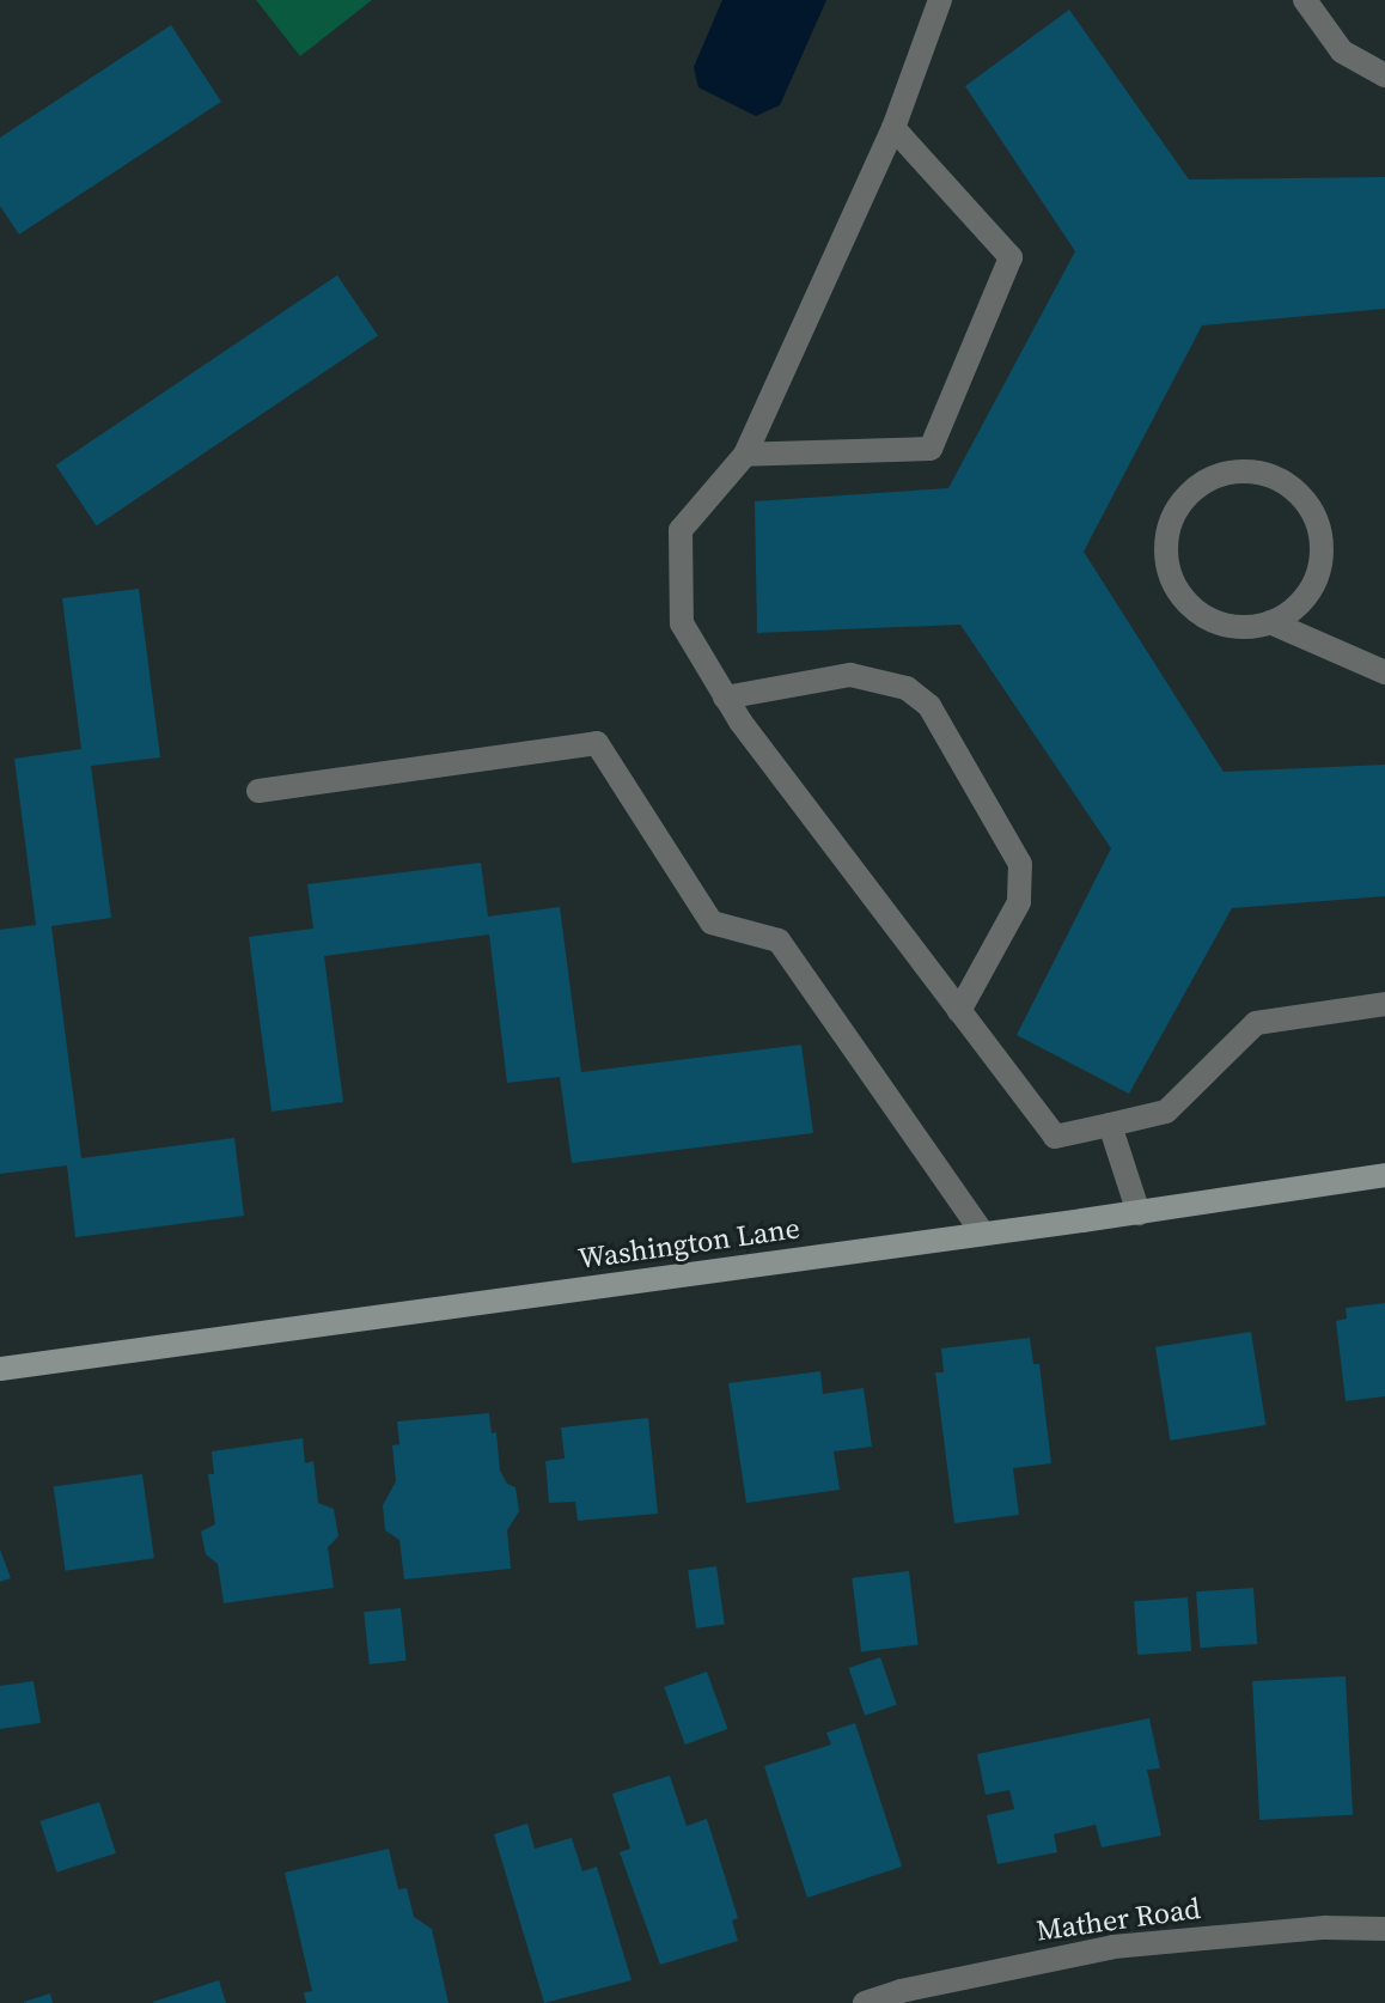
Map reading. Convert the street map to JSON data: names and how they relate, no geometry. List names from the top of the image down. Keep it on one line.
{"streets":{"street":["Washington Lane","Mather Road"]}}
